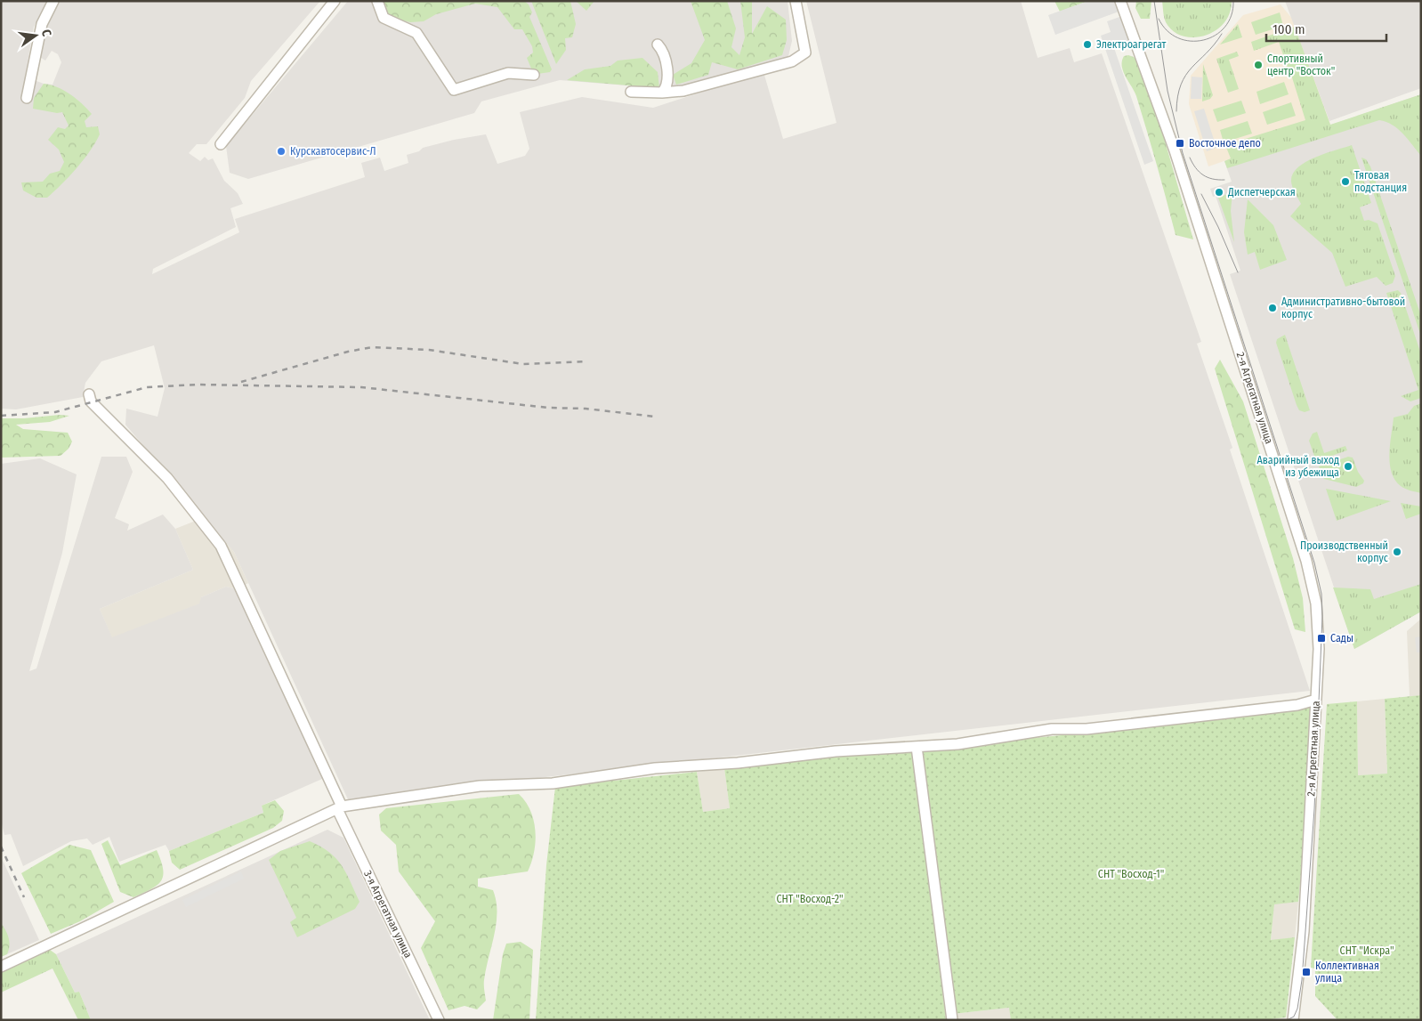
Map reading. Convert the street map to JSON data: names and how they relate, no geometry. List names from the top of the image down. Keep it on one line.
{"streets":{"street":["2-я Агрегатная улица","3-я Агрегатная улица"]},"parks":["СНТ \"Восход-1\"","СНТ \"Восход-2\"","СНТ \"Искра\""],"places":{"other":["Электроагрегат","Спортивный центр \"Восток\"","Курскавтосервис-Л","Тяговая подстанция","Диспетчерская","Административно-бытовой корпус","Аварийный выход из убежища","Производственный корпус"],"transit":["Восточное депо","Сады","Коллективная улица"]},"scale_bar":"100 m","north":"right"}
